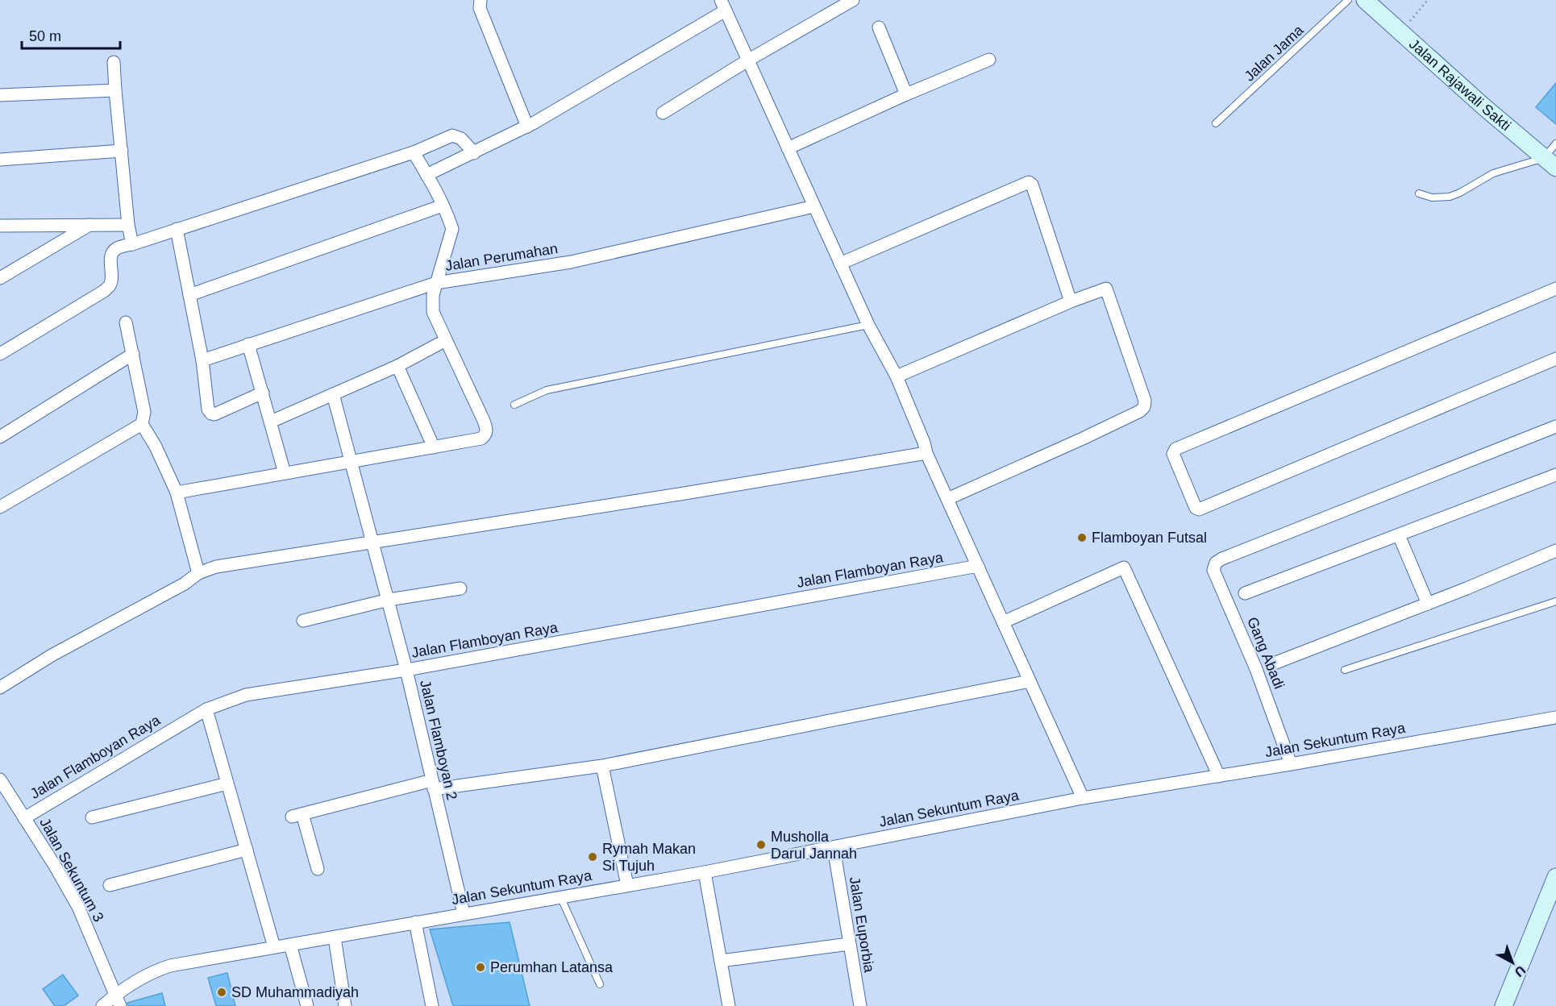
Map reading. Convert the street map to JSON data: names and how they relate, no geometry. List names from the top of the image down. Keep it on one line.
{"streets":{"main road":["Jalan Rajawali Sakti"],"street":["Jalan Perumahan","Jalan Flamboyan Raya","Gang Abadi","Jalan Flamboyan 2","Jalan Sekuntum Raya","Jalan Sekuntum 3","Jalan Euporbia"],"lane":["Jalan Jama"]},"crossings":[["Jalan Flamboyan Raya","Jalan Flamboyan 2"],["Jalan Flamboyan Raya","Jalan Sekuntum 3"],["Gang Abadi","Jalan Sekuntum Raya"],["Jalan Flamboyan 2","Jalan Sekuntum Raya"],["Jalan Sekuntum Raya","Jalan Sekuntum 3"],["Jalan Sekuntum Raya","Jalan Euporbia"]],"places":["Flamboyan Futsal","Musholla Darul Jannah","Rymah Makan Si Tujuh","Perumhan Latansa","SD Muhammadiyah"],"scale_bar":"50 m","north":"bottom right"}
